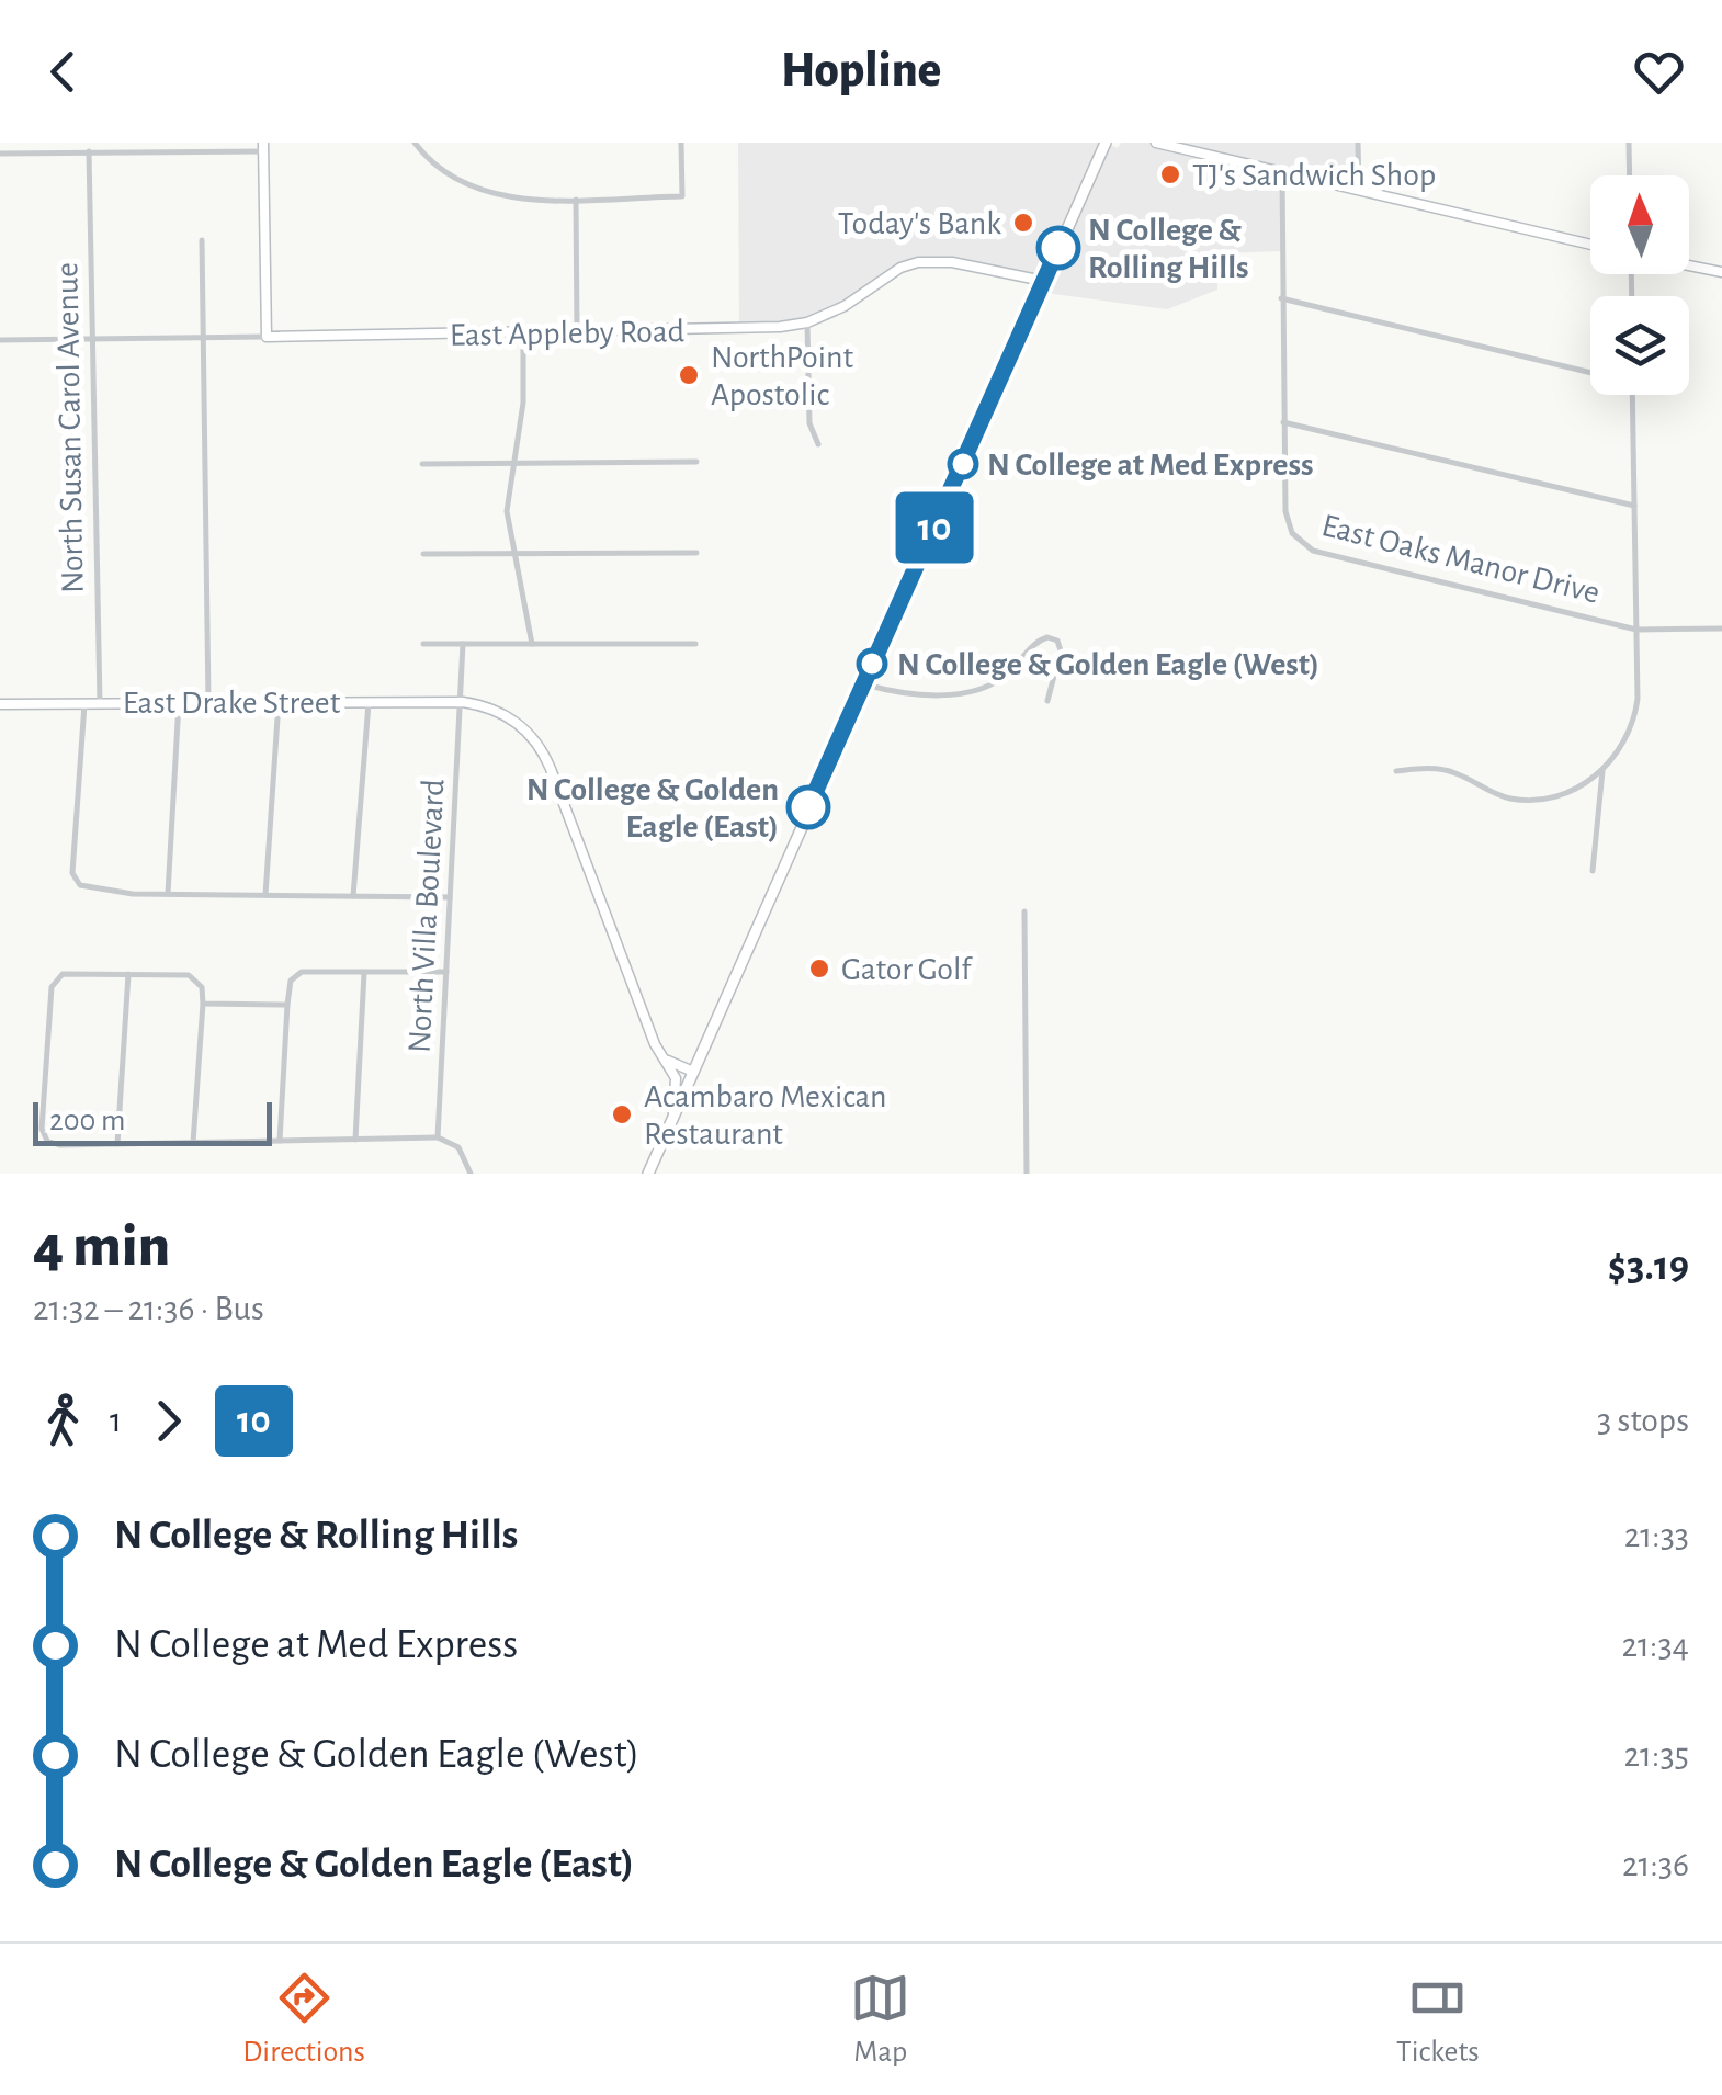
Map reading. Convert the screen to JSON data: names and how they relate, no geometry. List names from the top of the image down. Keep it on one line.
{"streets":{"street":["East Appleby Road","North Susan Carol Avenue","East Oaks Manor Drive","East Drake Street","North Villa Boulevard"]},"crossings":[["North Susan Carol Avenue","East Drake Street"],["East Drake Street","North Villa Boulevard"]],"places":["TJ's Sandwich Shop","Today's Bank","N College & Rolling Hills","NorthPoint Apostolic","N College at Med Express","N College & Golden Eagle (West)","N College & Golden Eagle (East)","Gator Golf","Acambaro Mexican Restaurant"],"lines":["bus line 10"],"scale_bar":"200 m","north":"top","page":{"header":"Hopline","on_map":"10","scale":"200 m","heading":["4 min","21:32 – 21:36 · Bus","$3.19"],"legs":["1","10","3 stops"],"list":[{"name":"N College & Rolling Hills","value":"21:33"},{"name":"N College at Med Express","value":"21:34"},{"name":"N College & Golden Eagle (West)","value":"21:35"},{"name":"N College & Golden Eagle (East)","value":"21:36"}],"tabs":["Directions","Map","Tickets"]}}
